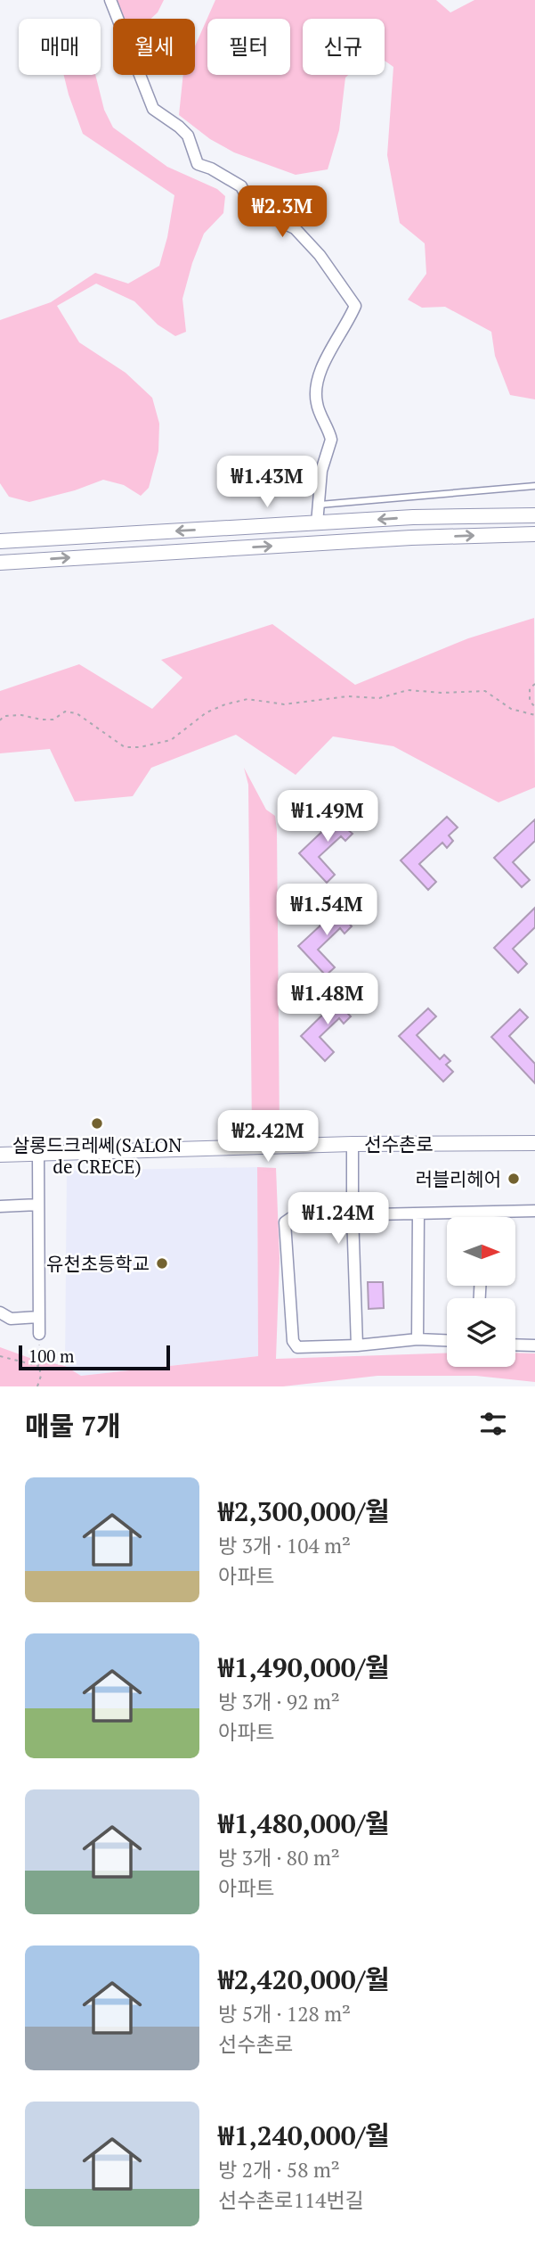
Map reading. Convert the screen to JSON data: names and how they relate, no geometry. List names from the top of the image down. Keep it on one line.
{"streets":{"street":["선수촌로"]},"places":["살롱드크레쎄(SALON de CRECE)","러블리헤어","유천초등학교"],"scale_bar":"100 m","north":"right","page":{"chip":["매매","월세","필터","신규"],"price":["₩2.3M","₩1.43M","₩1.49M","₩1.54M","₩1.48M","₩2.42M","₩1.24M"],"scale":"100 m","heading":"매물 7개","list":[{"name":"₩2,300,000/월","note":"방 3개 · 104 m² · 아파트"},{"name":"₩1,490,000/월","note":"방 3개 · 92 m² · 아파트"},{"name":"₩1,480,000/월","note":"방 3개 · 80 m² · 아파트"},{"name":"₩2,420,000/월","note":"방 5개 · 128 m² · 선수촌로"},{"name":"₩1,240,000/월","note":"방 2개 · 58 m² · 선수촌로114번길"}]}}
